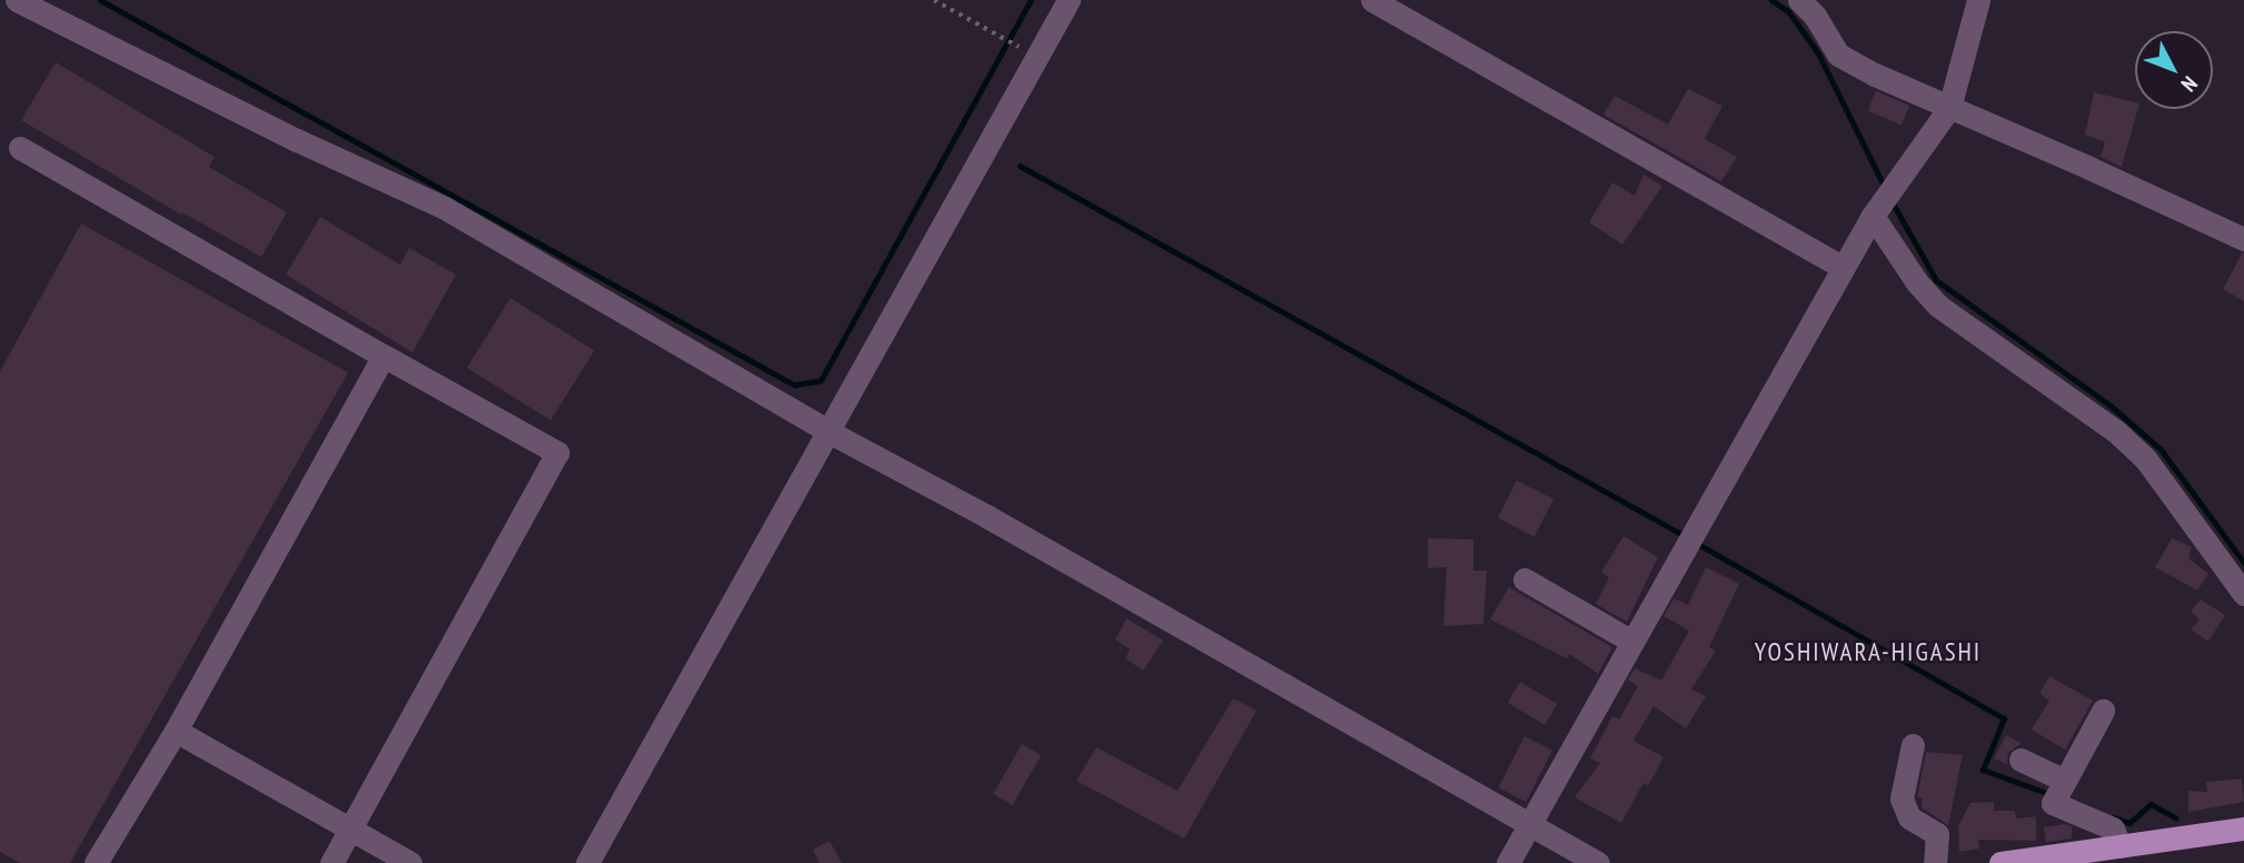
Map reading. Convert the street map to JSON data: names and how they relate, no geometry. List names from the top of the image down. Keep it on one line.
{"districts":["YOSHIWARA-HIGASHI"],"north":"bottom right"}
